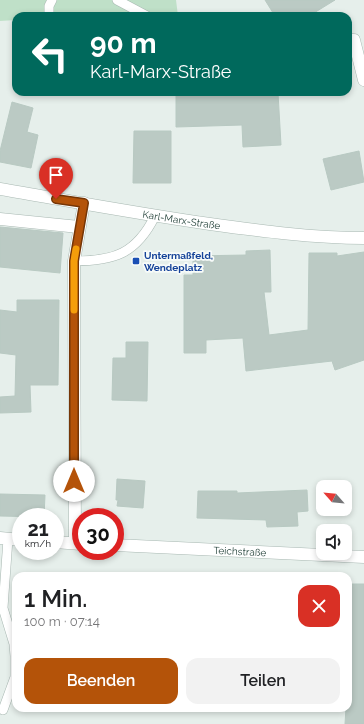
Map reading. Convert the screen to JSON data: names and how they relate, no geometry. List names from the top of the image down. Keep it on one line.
{"streets":{"street":["Karl-Marx-Straße","Teichstraße"]},"places":{"transit":["Untermaßfeld, Wendeplatz"]},"north":"top left","page":{"turn":["90 m","Karl-Marx-Straße"],"speed":"21 km/h","limit":"30","heading":["1 Min.","100 m · 07:14"],"buttons":["Beenden","Teilen"]}}
